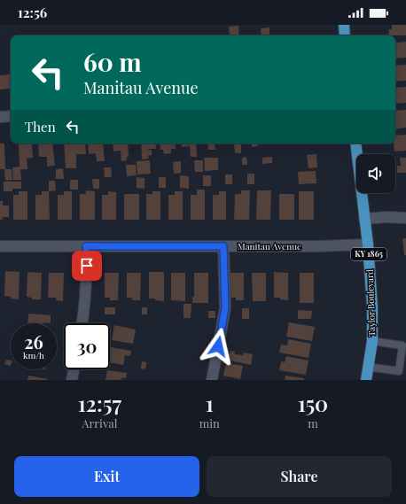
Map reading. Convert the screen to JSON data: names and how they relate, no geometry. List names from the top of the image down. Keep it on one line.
{"streets":{"main road":["KY 1865","Taylor Boulevard"],"street":["Manitau Avenue"]},"crossings":[["Manitau Avenue","Taylor Boulevard"]],"page":{"status":"12:56","turn":["60 m","Manitau Avenue"],"then":"Then","speed":"26 km/h","limit":"30","eta":["12:57","Arrival","1","min","150","m"],"buttons":["Exit","Share"]}}
